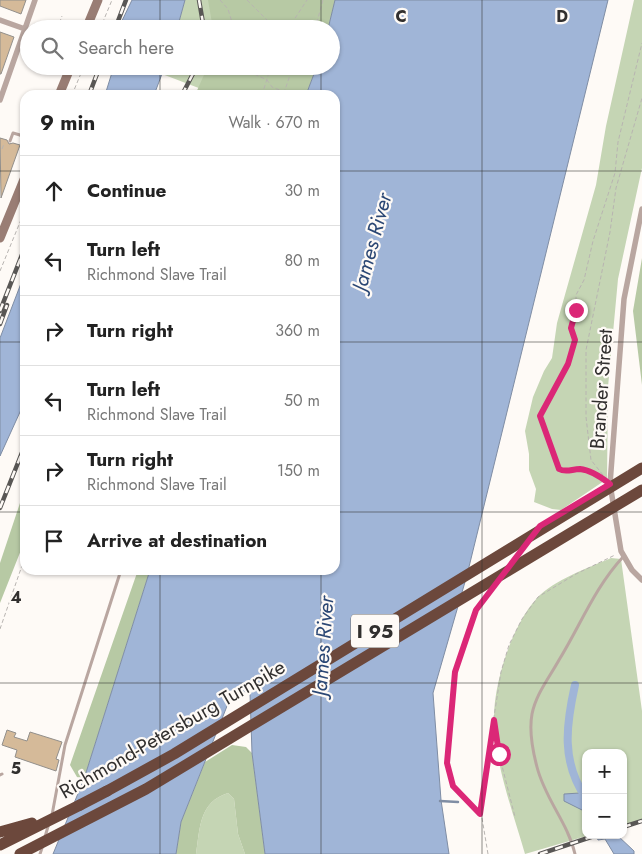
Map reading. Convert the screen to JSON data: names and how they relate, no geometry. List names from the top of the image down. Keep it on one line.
{"streets":{"highway":["I 95","Richmond-Petersburg Turnpike"],"street":["Brander Street"]},"water":["James River"],"page":{"search":"Search here","heading":["9 min","Walk · 670 m"],"list":[["Continue","30 m"],["Turn left","Richmond Slave Trail","80 m"],["Turn right","360 m"],["Turn left","Richmond Slave Trail","50 m"],["Turn right","Richmond Slave Trail","150 m"],"Arrive at destination"],"map_buttons":["+","−"]},"grid":{"columns":["C","D"],"rows":["4","5"]}}
